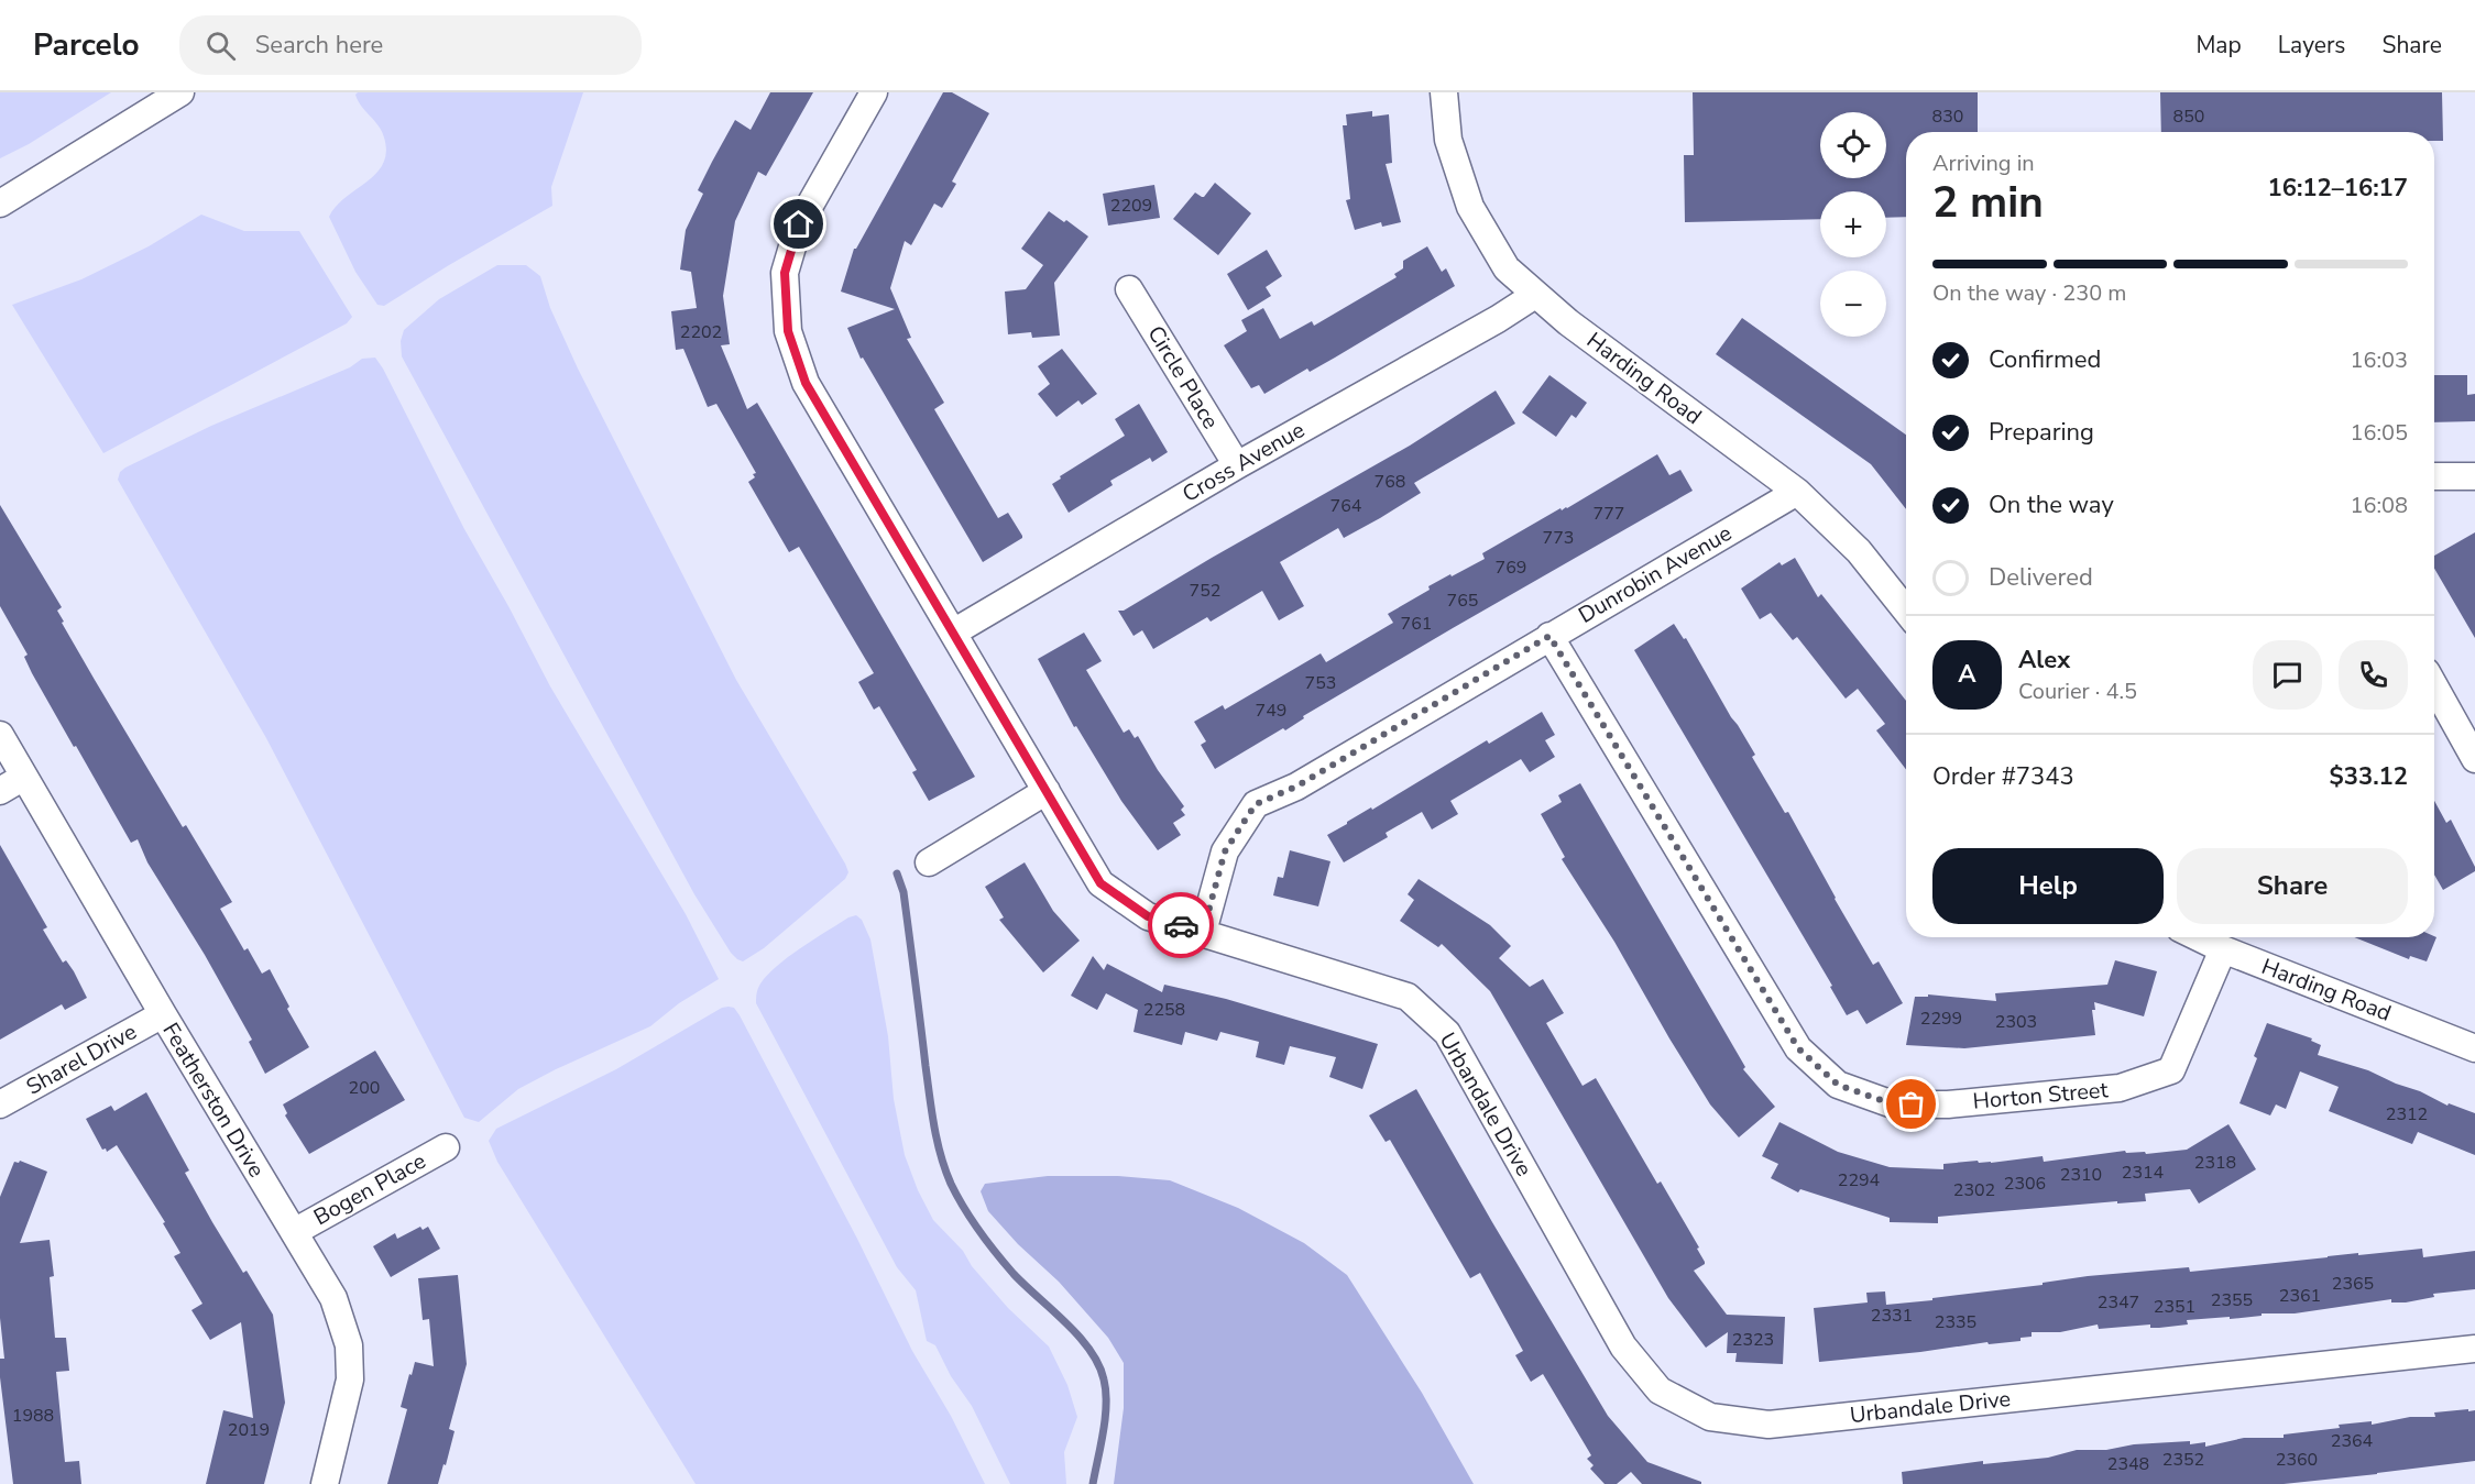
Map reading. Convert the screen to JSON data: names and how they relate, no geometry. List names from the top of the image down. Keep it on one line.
{"streets":{"street":["Circle Place","Harding Road","Cross Avenue","Dunrobin Avenue","Sharel Drive","Horton Street","Featherston Drive","Urbandale Drive","Bogen Place"]},"crossings":[["Circle Place","Cross Avenue"],["Harding Road","Cross Avenue"],["Harding Road","Dunrobin Avenue"],["Harding Road","Horton Street"],["Cross Avenue","Urbandale Drive"],["Dunrobin Avenue","Horton Street"],["Dunrobin Avenue","Urbandale Drive"],["Sharel Drive","Featherston Drive"],["Featherston Drive","Bogen Place"]],"house_numbers":["830","850","2209","2202","768","764","777","773","769","752","765","761","753","749","2258","2299","2303","200","2312","2318","2314","2310","2294","2306","2302","2365","2361","2355","2347","2351","2331","2335","2323","1988","2019","2364","2352","2360","2348"],"page":{"header":"Parcelo","search":"Search here","nav":["Map","Layers","Share"],"map_buttons":["+","−"],"heading":["2 min","Arriving in","16:12–16:17"],"panel":["Alex","Courier · 4.5","Order #7343","$33.12"],"bar":"On the way · 230 m","list":[["Confirmed","16:03"],["Preparing","16:05"],["On the way","16:08"],"Delivered"],"round":"A","buttons":["Help","Share"]}}
